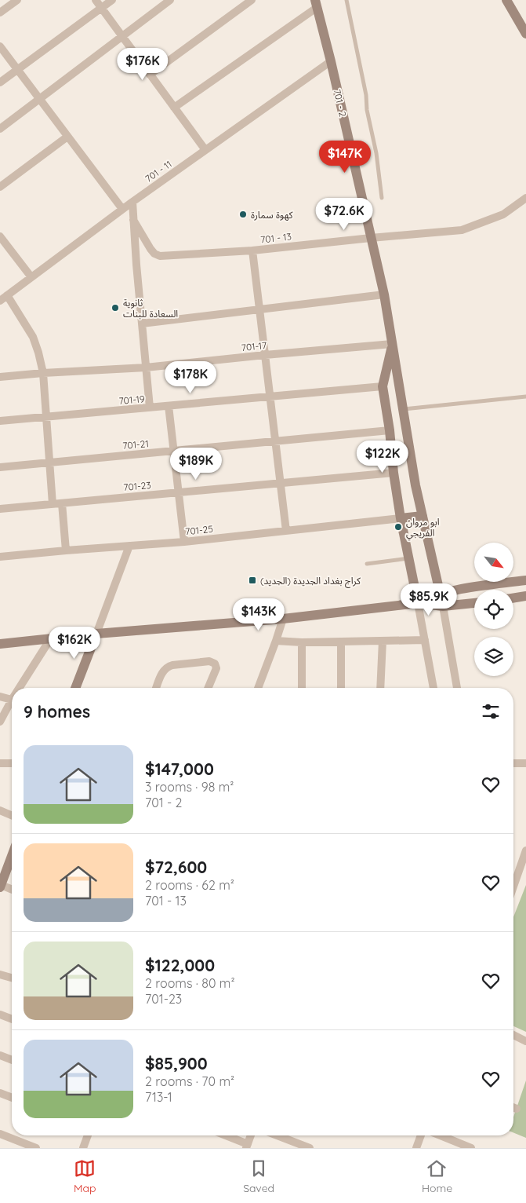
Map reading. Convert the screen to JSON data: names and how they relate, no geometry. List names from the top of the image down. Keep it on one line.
{"streets":{"street":["701 - 2","701 - 11","701 - 13","701-17","701-19","701-21","701-23","701-25"]},"crossings":[["701 - 2","701 - 11"],["701 - 2","701 - 13"],["701 - 2","701-17"]],"places":{"other":["كهوة سمارة","ثانوية السعادة للبنات","ابو مروان الفريجي"],"transit":["كراج بغداد الجديدة (الجديد)"]},"north":"bottom right","page":{"price":["$176K","$147K","$72.6K","$178K","$122K","$189K","$85.9K","$143K","$162K"],"heading":"9 homes","list":[{"name":"$147,000","note":"3 rooms · 98 m² · 701 - 2"},{"name":"$72,600","note":"2 rooms · 62 m² · 701 - 13"},{"name":"$122,000","note":"2 rooms · 80 m² · 701-23"},{"name":"$85,900","note":"2 rooms · 70 m² · 713-1"}],"tabs":["Map","Saved","Home"]}}
